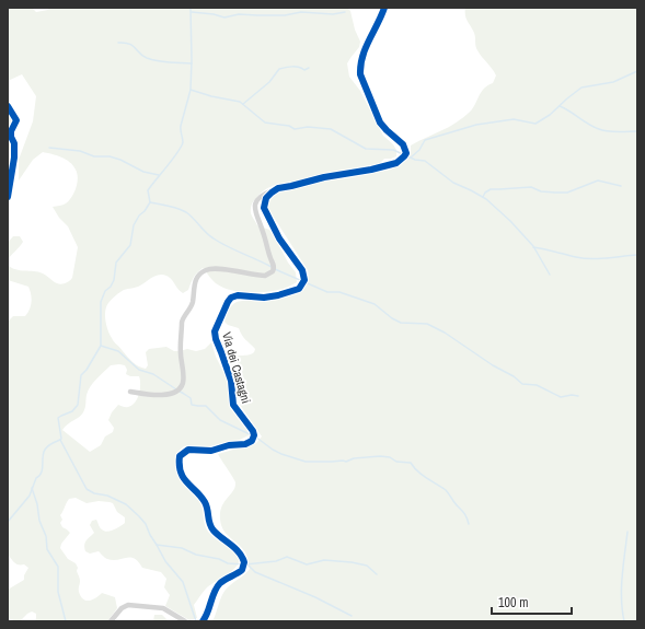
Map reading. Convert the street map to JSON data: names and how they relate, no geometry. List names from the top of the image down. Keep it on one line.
{"streets":{"street":["Via dei Castagni"]},"scale_bar":"100 m"}
